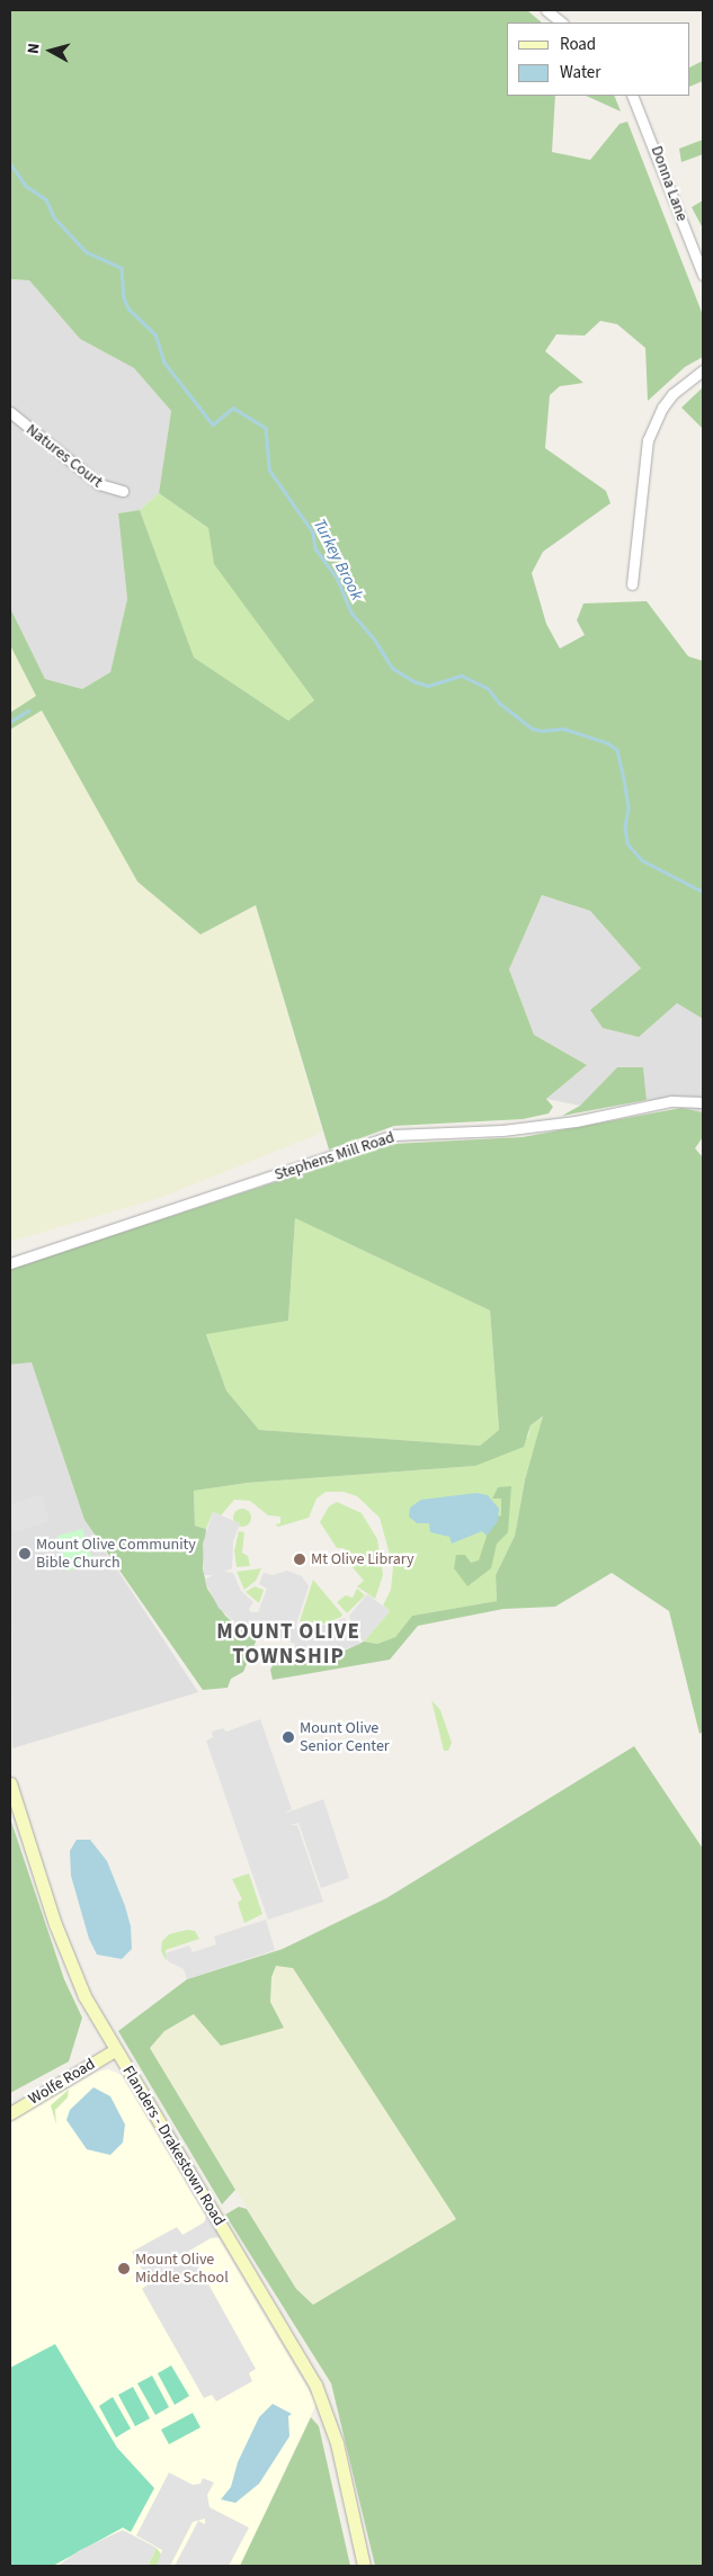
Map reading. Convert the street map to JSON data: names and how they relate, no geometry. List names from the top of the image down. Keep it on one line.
{"streets":{"street":["Donna Lane","Natures Court","Stephens Mill Road","Wolfe Road","Flanders - Drakestown Road"]},"crossings":[["Wolfe Road","Flanders - Drakestown Road"]],"districts":["MOUNT OLIVE TOWNSHIP"],"water":["Turkey Brook"],"places":["Mount Olive Community Bible Church","Mt Olive Library","Mount Olive Senior Center","Mount Olive Middle School"],"legend":["Road","Water"],"north":"left"}
